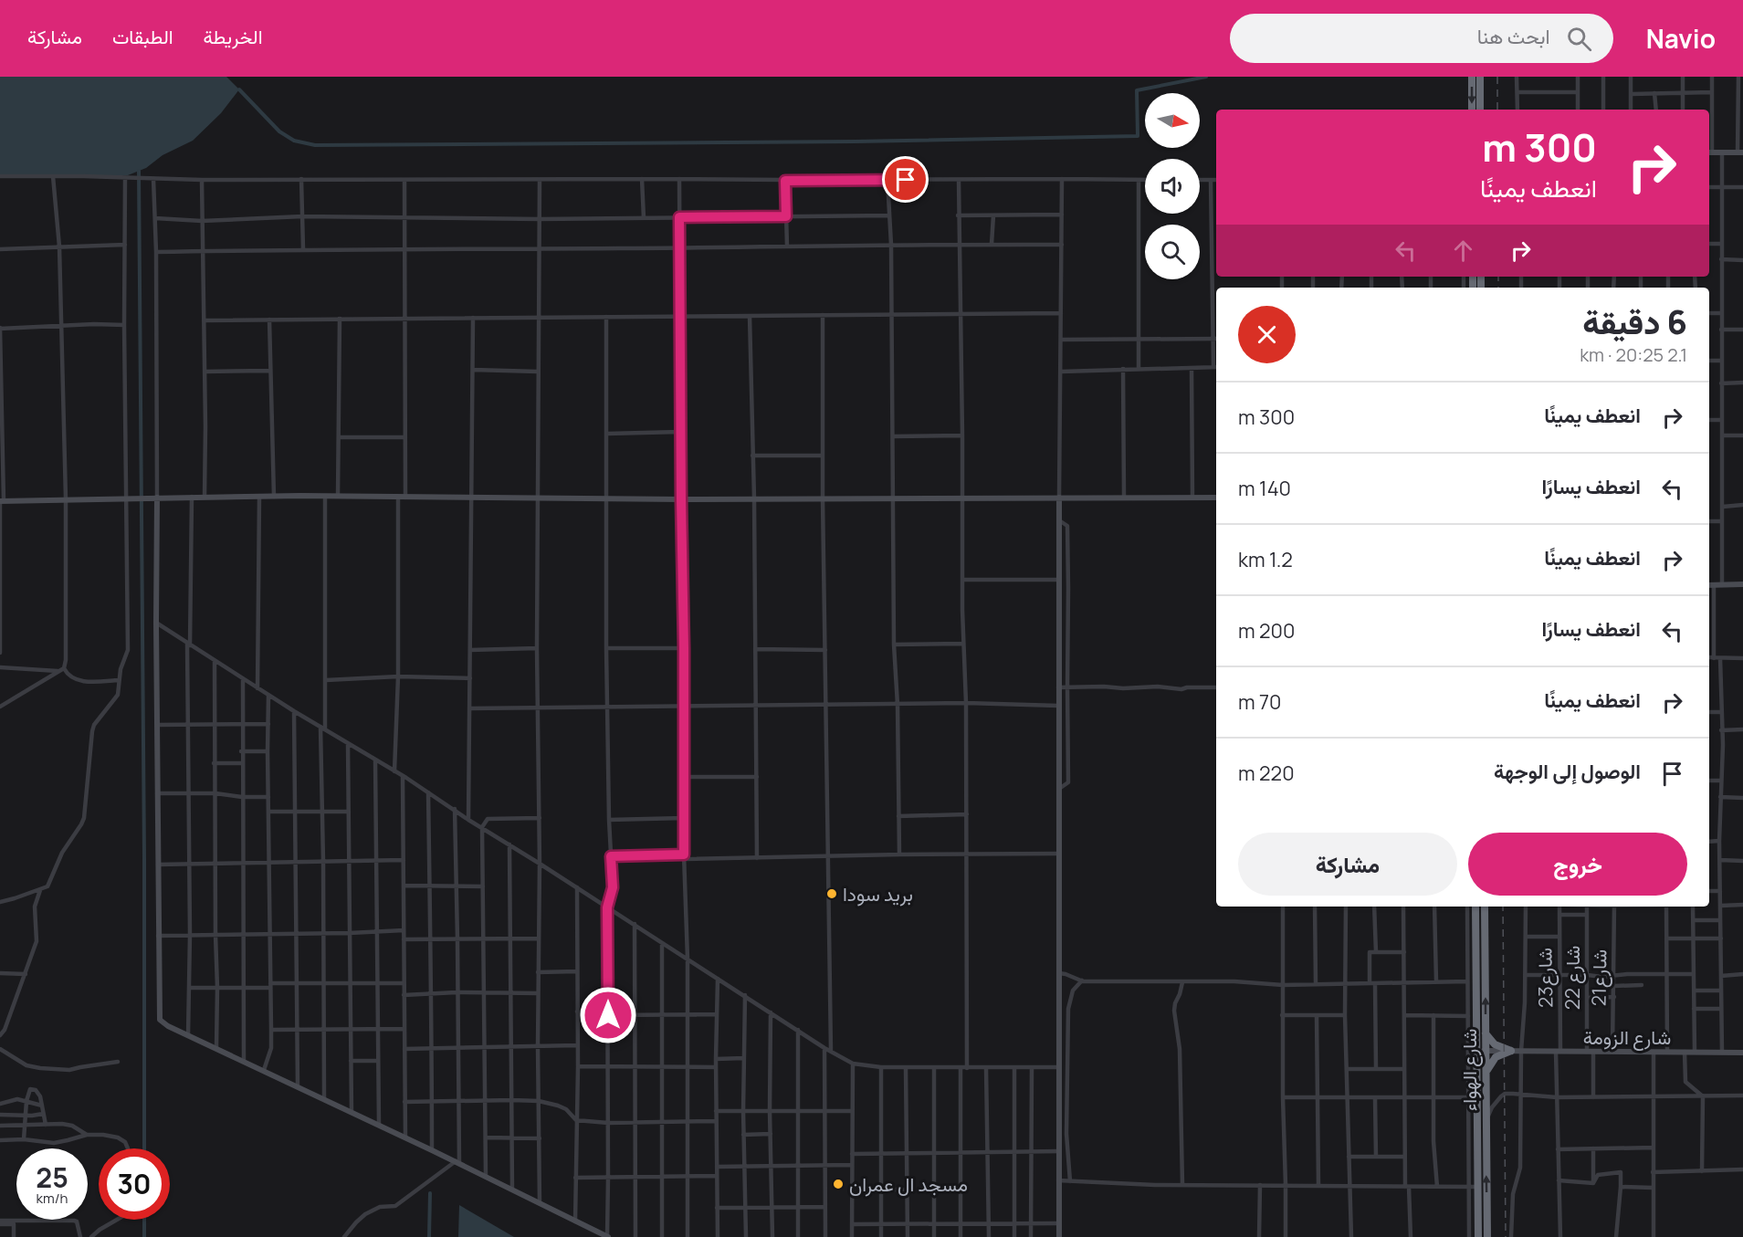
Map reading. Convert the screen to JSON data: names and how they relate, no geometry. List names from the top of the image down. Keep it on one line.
{"streets":{"highway":["شارع الهواء"],"street":["شارع23","شارع 22","شارع21","شارع الزومة"]},"crossings":[["شارع23","شارع الزومة"],["شارع 22","شارع الزومة"],["شارع21","شارع الزومة"],["شارع الزومة","شارع الهواء"]],"places":["بريد سودا","مسجد ال عمران"],"north":"right","page":{"header":"Navio","search":"ابحث هنا","nav":["الخريطة","الطبقات","مشاركة"],"turn":["300 m","انعطف يمينًا"],"heading":["6 دقيقة","2.1 km · 20:25"],"list":[{"name":"انعطف يمينًا","value":"300 m"},{"name":"انعطف يسارًا","value":"140 m"},{"name":"انعطف يمينًا","value":"1.2 km"},{"name":"انعطف يسارًا","value":"200 m"},{"name":"انعطف يمينًا","value":"70 m"},{"name":"الوصول إلى الوجهة","value":"220 m"}],"buttons":["خروج","مشاركة"],"speed":"25 km/h","limit":"30"}}
